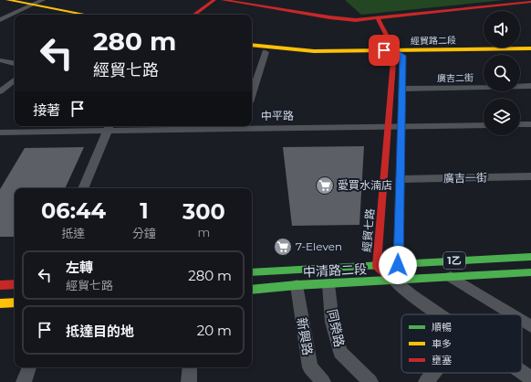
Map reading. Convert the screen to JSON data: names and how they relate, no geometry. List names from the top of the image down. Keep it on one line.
{"streets":{"street":["經貿路二段","廣吉二街","中平路","廣吉一街","經貿七路","1乙","中清路二段","同榮路","新興路"]},"crossings":[["經貿路二段","經貿七路"],["中平路","經貿七路"],["經貿七路","中清路二段"],["中清路二段","同榮路"],["中清路二段","新興路"]],"places":{"supermarket":["愛買水湳店","7-Eleven"]},"legend":["順暢","車多","壅塞"],"page":{"turn":["280 m","經貿七路"],"then":"接著","eta":["06:44","抵達","1","分鐘","300","m"],"list":[{"name":"左轉","note":"經貿七路","value":"280 m"},{"name":"抵達目的地","value":"20 m"}]}}
